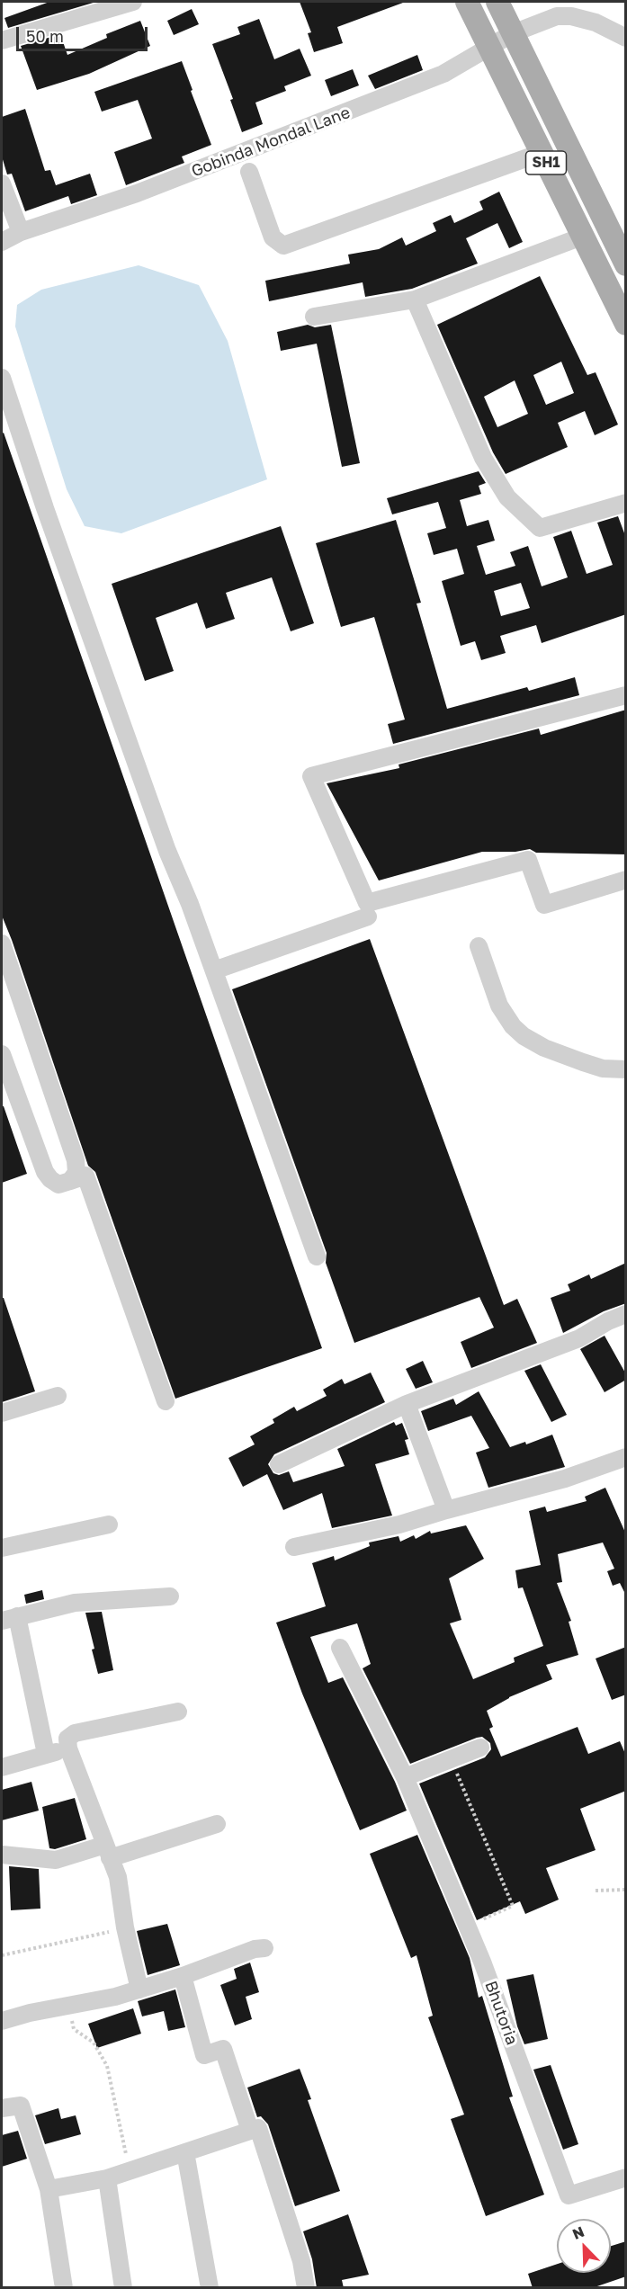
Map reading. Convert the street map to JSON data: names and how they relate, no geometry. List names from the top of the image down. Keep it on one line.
{"streets":{"main road":["SH1"],"street":["Gobinda Mondal Lane","Bhutoria"]},"crossings":[["Gobinda Mondal Lane","SH1"]],"scale_bar":"50 m","north":"top left"}
